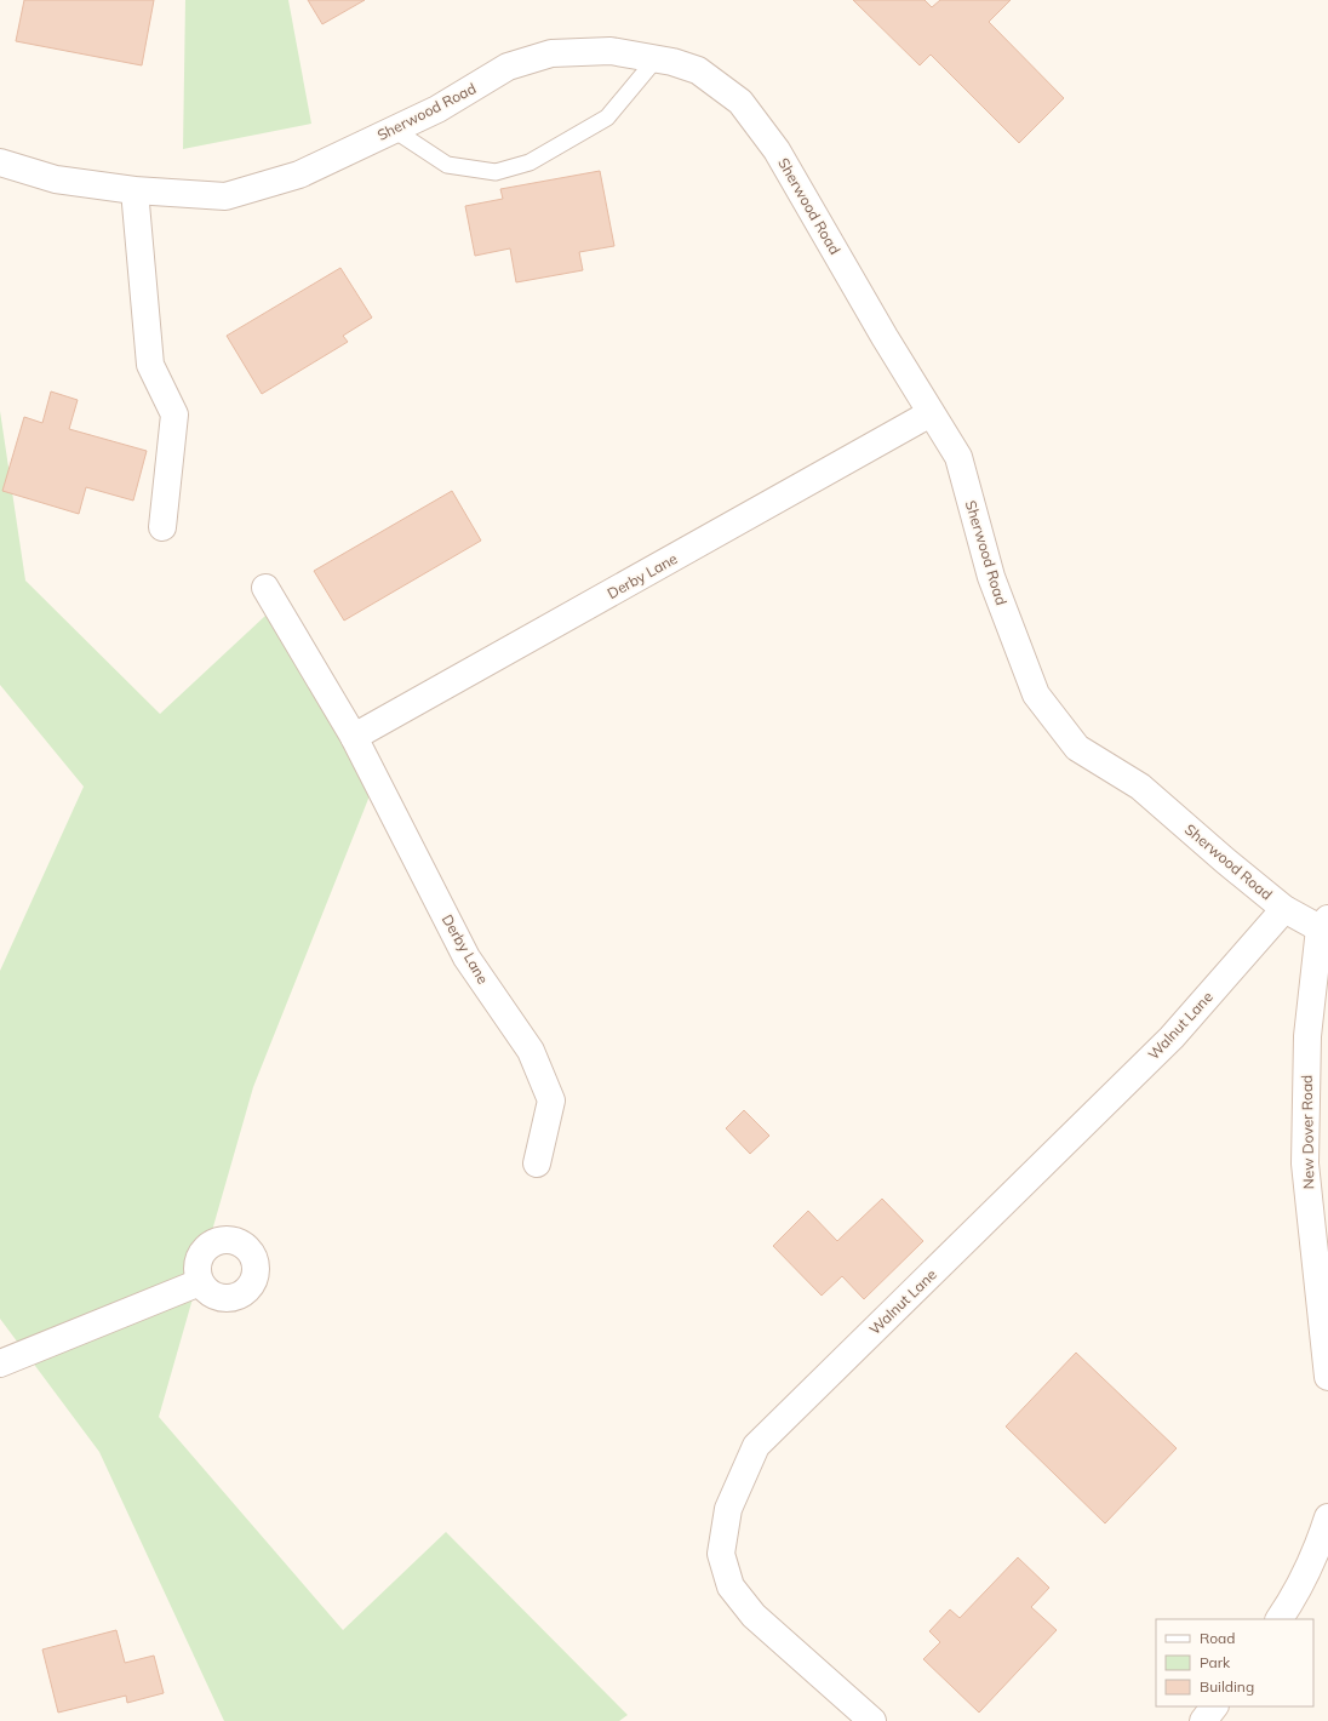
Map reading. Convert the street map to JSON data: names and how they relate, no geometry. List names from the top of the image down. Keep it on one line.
{"streets":{"street":["Sherwood Road","Derby Lane","Walnut Lane","New Dover Road"]},"crossings":[["Sherwood Road","Derby Lane"],["Sherwood Road","Walnut Lane"],["Sherwood Road","New Dover Road"]],"legend":["Road","Park","Building"]}
